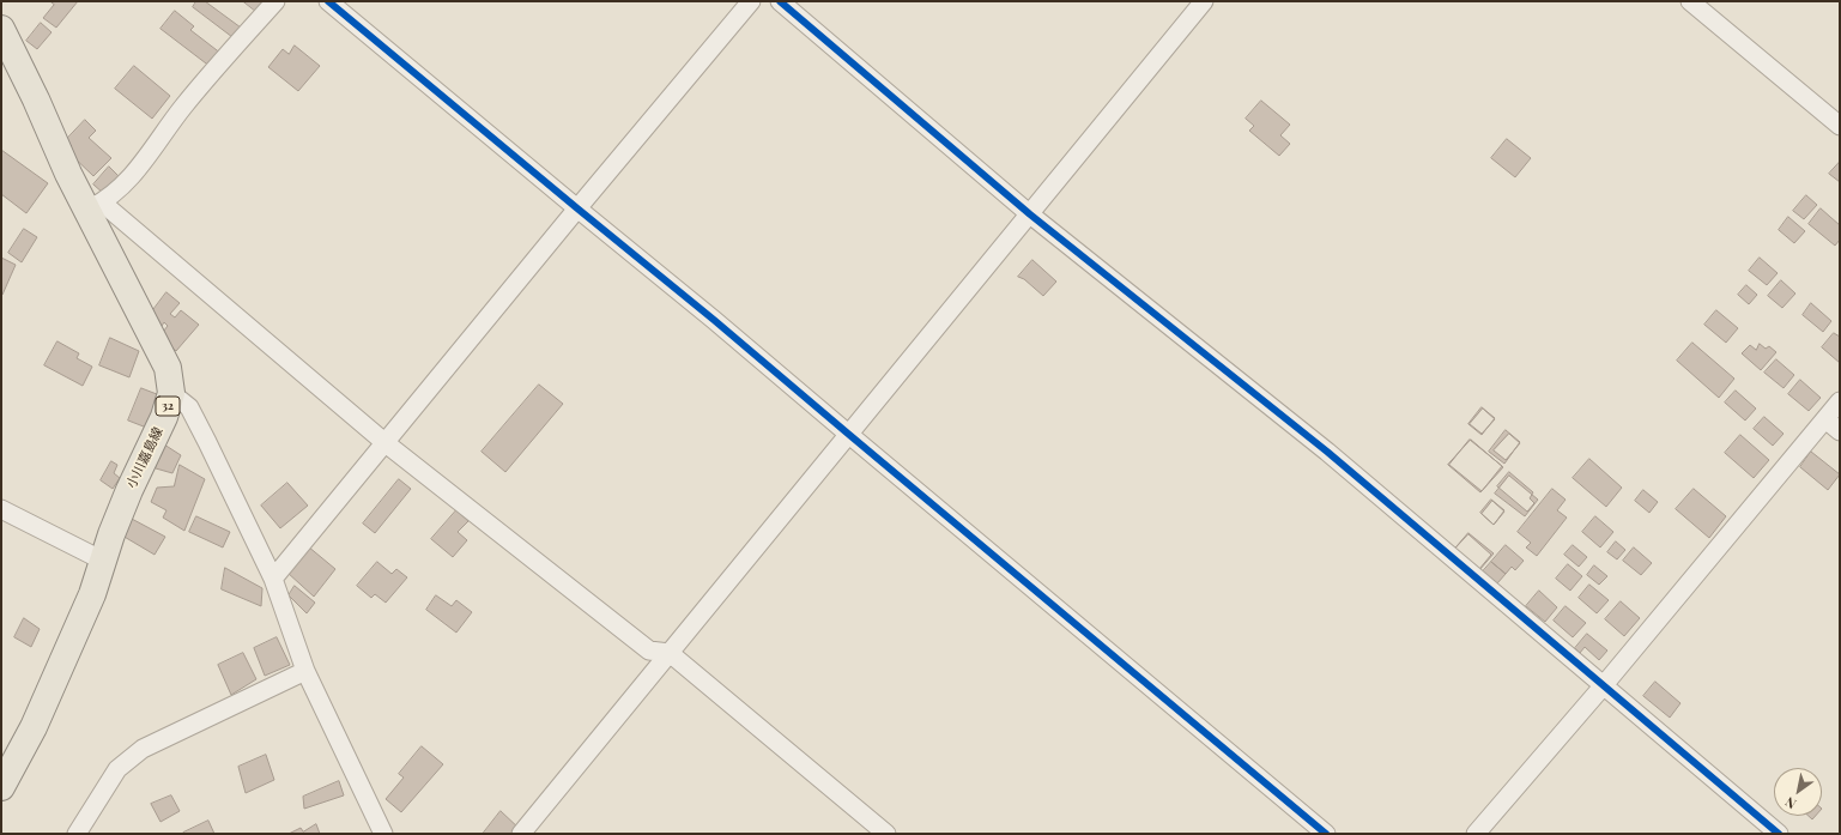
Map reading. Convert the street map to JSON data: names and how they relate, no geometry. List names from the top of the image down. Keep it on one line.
{"streets":{"main road":["32","小川嘉島線"]},"north":"bottom left"}
